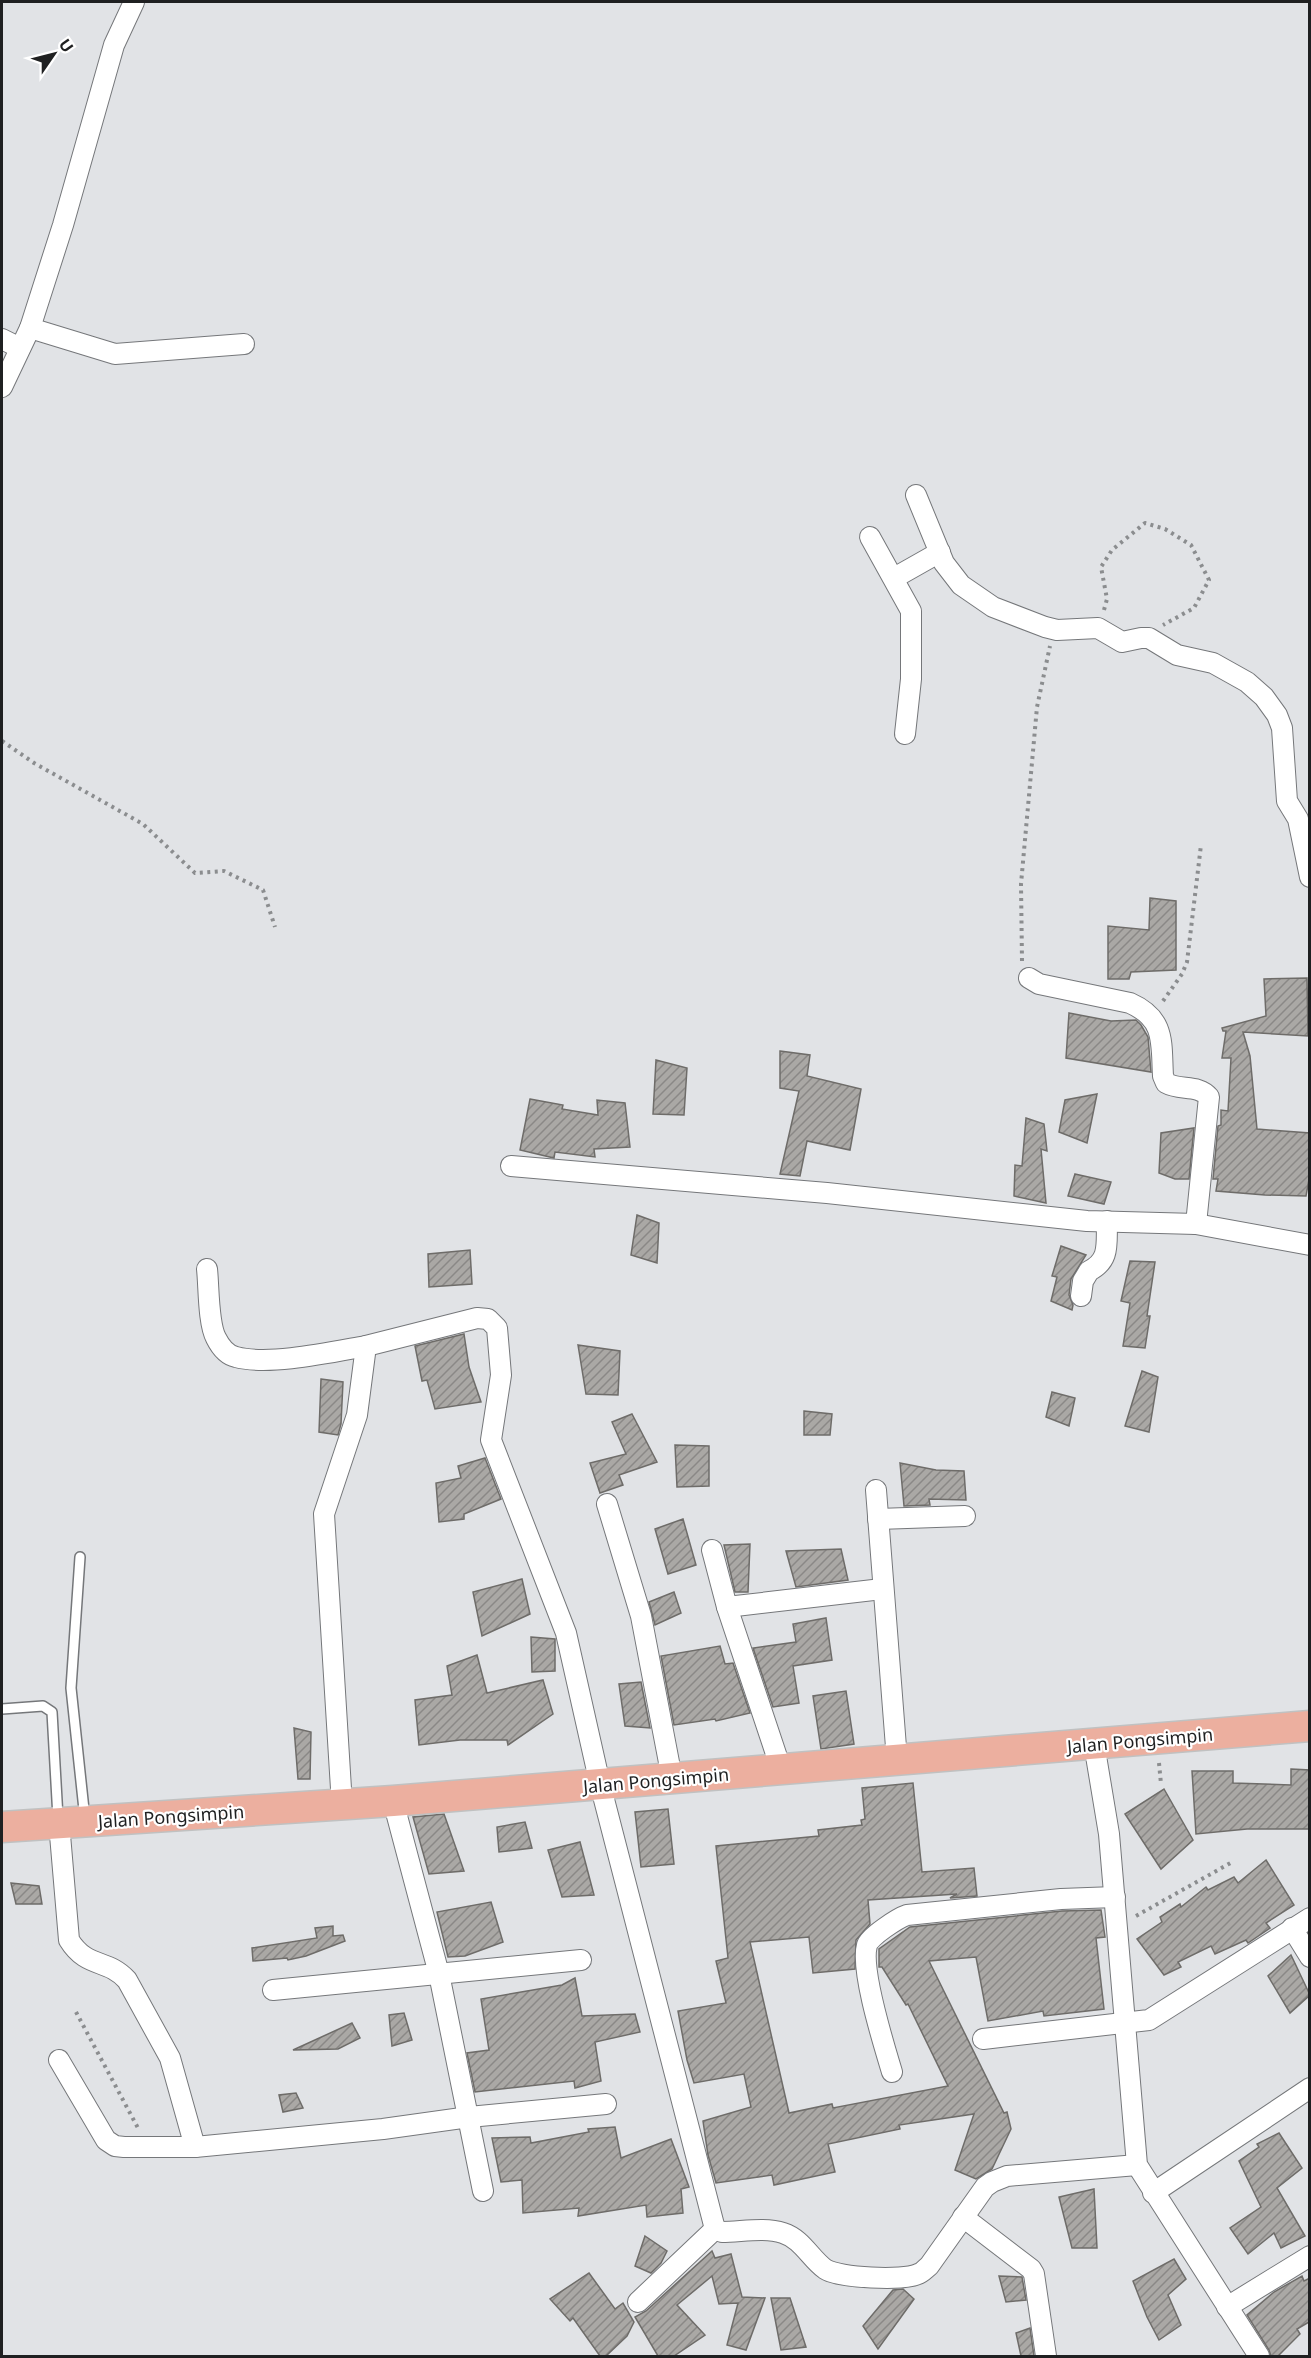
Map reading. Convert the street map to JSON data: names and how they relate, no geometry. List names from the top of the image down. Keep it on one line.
{"streets":{"main road":["Jalan Pongsimpin"]},"north":"top right"}
